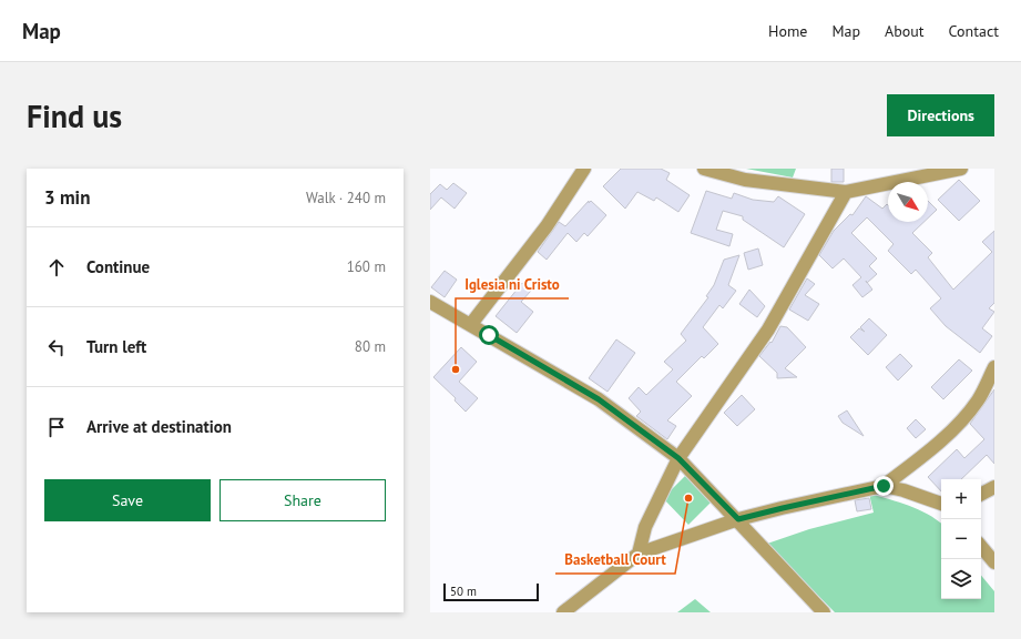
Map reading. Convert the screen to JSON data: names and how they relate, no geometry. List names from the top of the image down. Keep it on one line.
{"places":["Iglesia ni Cristo","Basketball Court"],"scale_bar":"50 m","north":"bottom right","page":{"header":"Map","nav":["Home","Map","About","Contact"],"buttons":["Directions",["Save","Share"]],"title":"Find us","heading":["3 min","Walk · 240 m"],"list":[["Continue","160 m"],["Turn left","80 m"],"Arrive at destination"],"map_buttons":["+","−"],"scale":"50 m"}}
